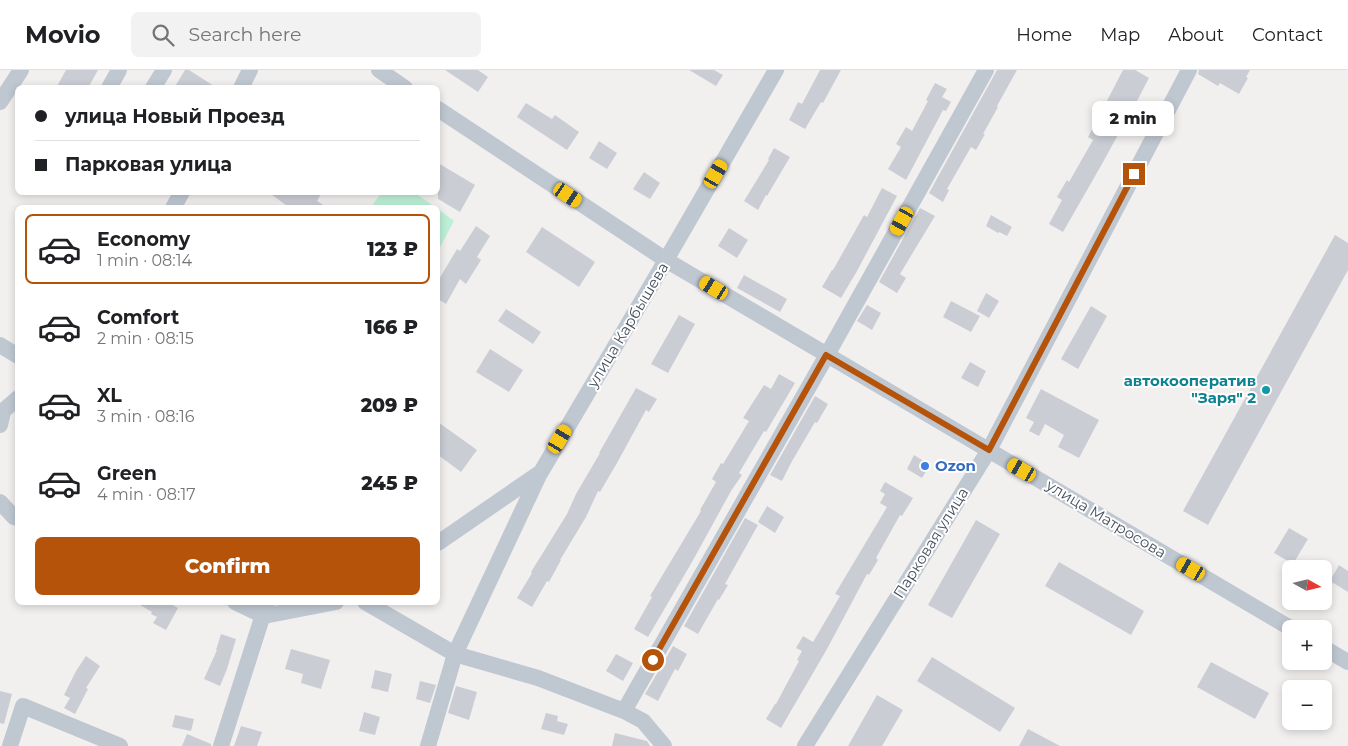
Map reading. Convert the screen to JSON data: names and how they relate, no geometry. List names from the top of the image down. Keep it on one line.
{"streets":{"street":["улица Карбышева","улица Матросова","Парковая улица"]},"crossings":[["улица Карбышева","улица Матросова"],["улица Матросова","Парковая улица"]],"places":["автокооператив \"Заря\" 2","Ozon"],"north":"right","page":{"header":"Movio","search":"Search here","nav":["Home","Map","About","Contact"],"banner":["улица Новый Проезд","Парковая улица"],"bubble":"2 min","list":[{"name":"Economy","note":"1 min · 08:14","value":"123 ₽"},{"name":"Comfort","note":"2 min · 08:15","value":"166 ₽"},{"name":"XL","note":"3 min · 08:16","value":"209 ₽"},{"name":"Green","note":"4 min · 08:17","value":"245 ₽"}],"buttons":"Confirm","map_buttons":["+","−"]}}
